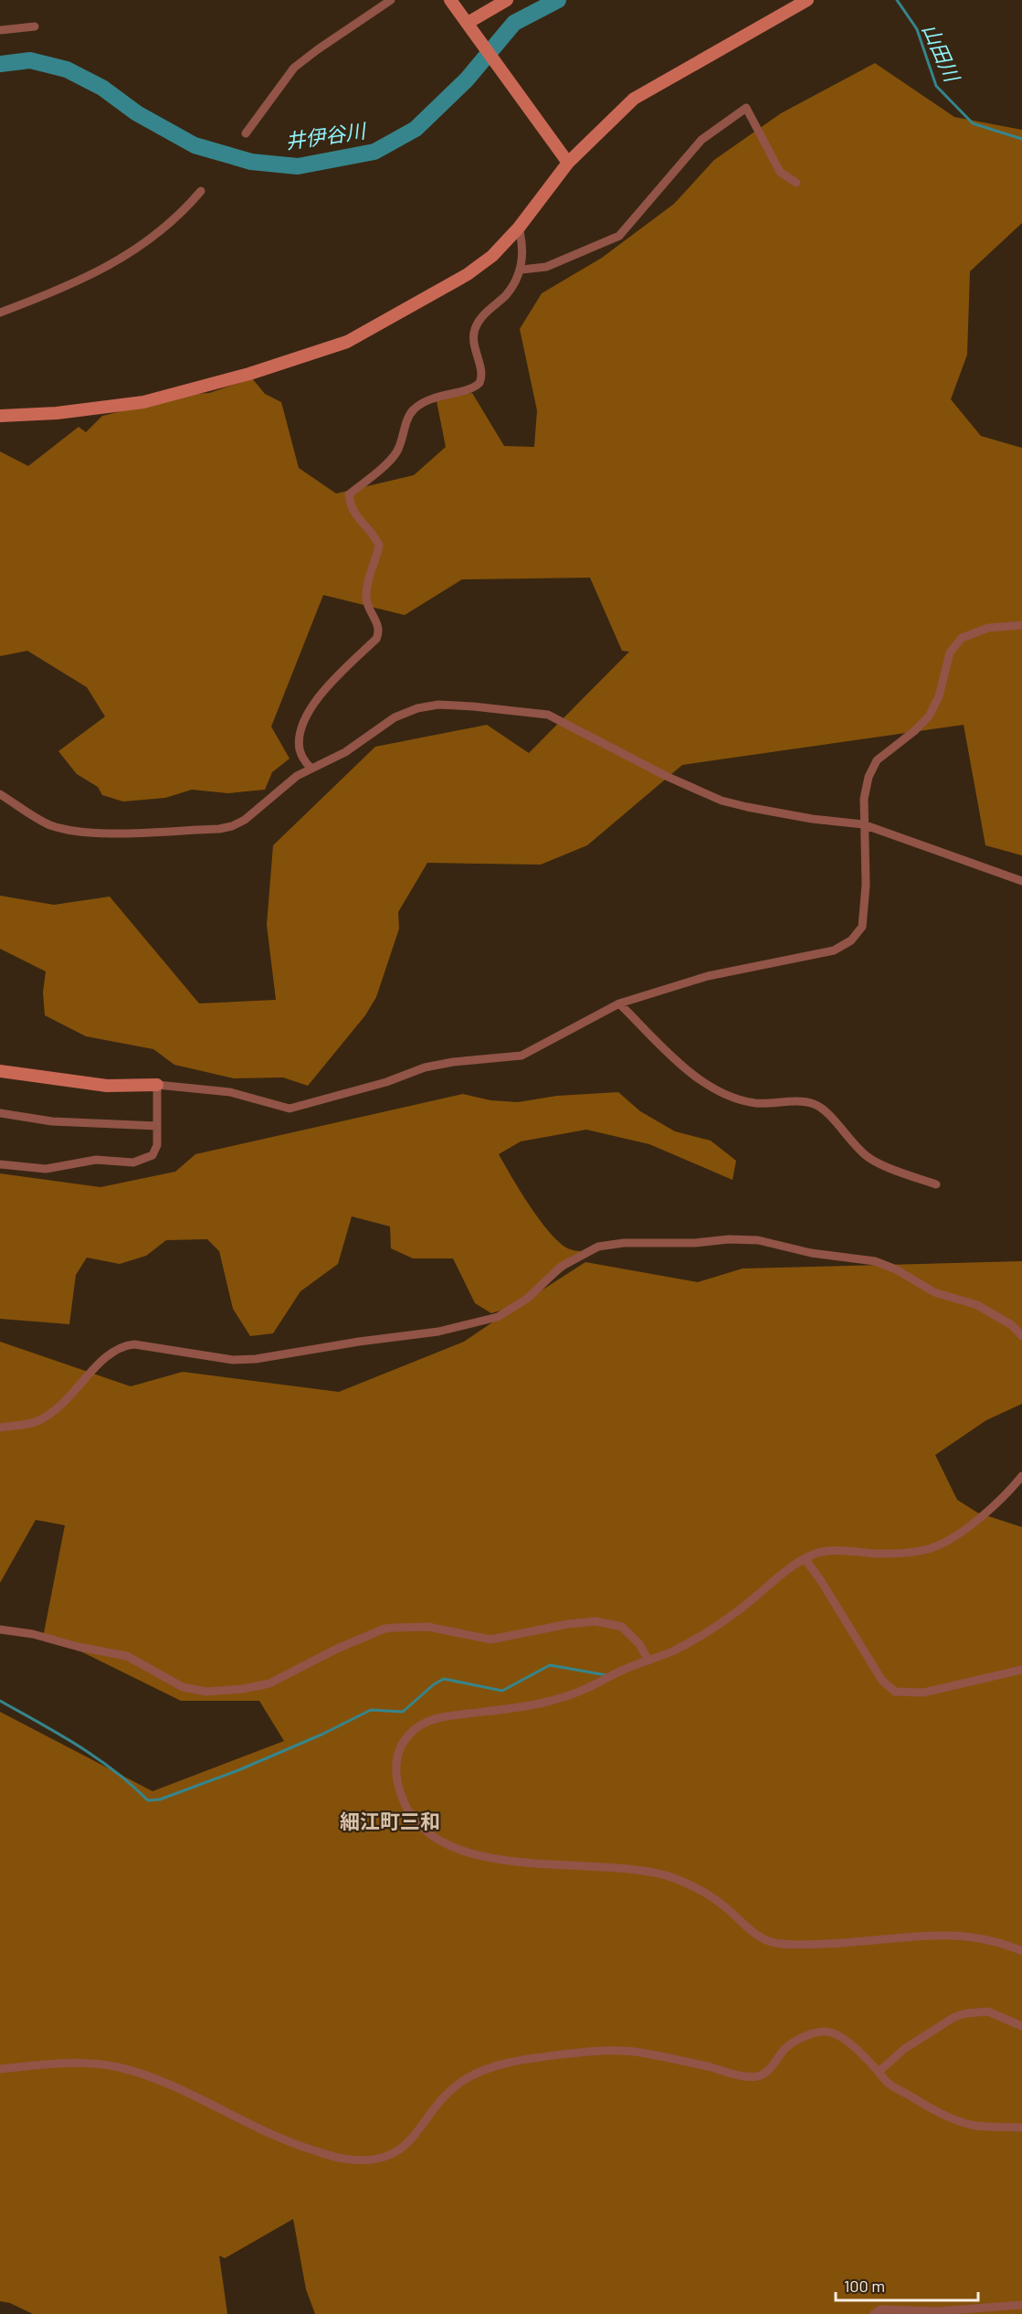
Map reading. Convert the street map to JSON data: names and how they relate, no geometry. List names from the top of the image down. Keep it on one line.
{"districts":["細江町三和"],"water":["山田川","井伊谷川"],"scale_bar":"100 m"}
